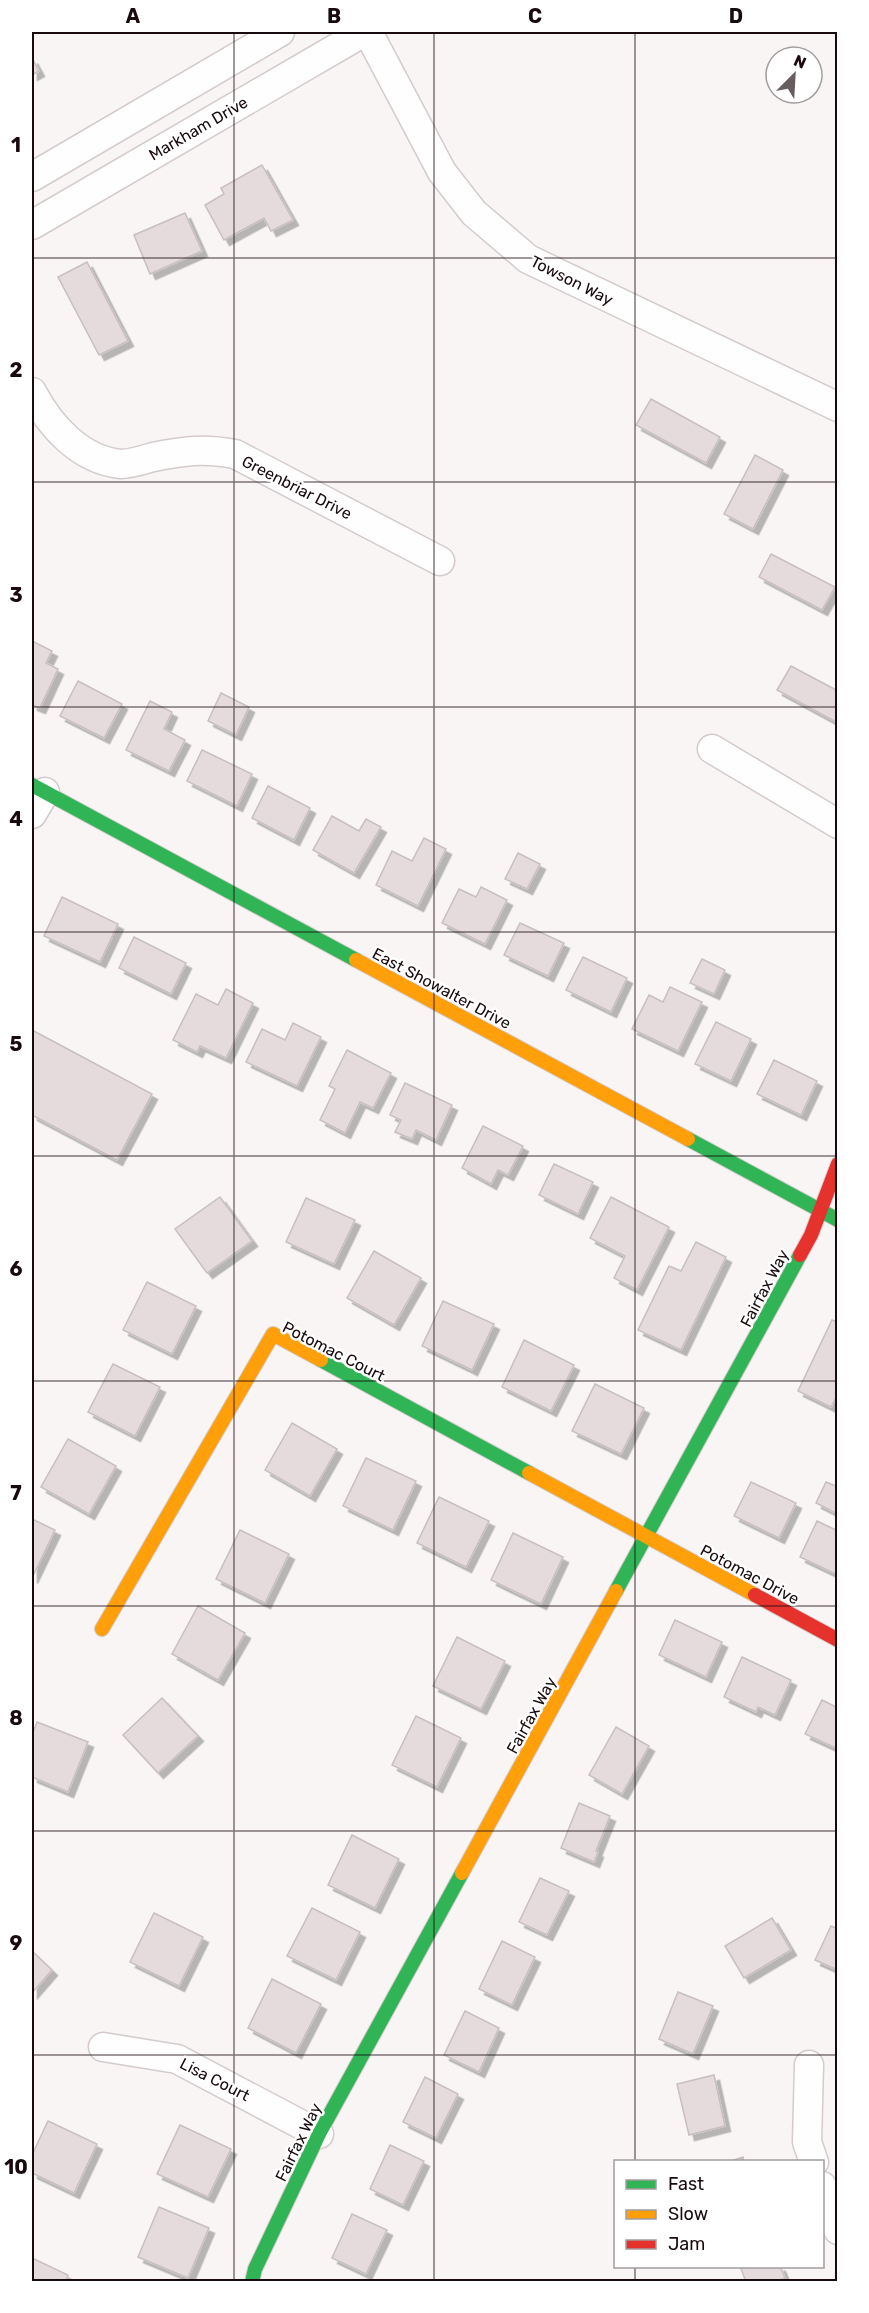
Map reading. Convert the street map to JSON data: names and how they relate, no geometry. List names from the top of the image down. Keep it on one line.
{"streets":{"street":["Markham Drive","Towson Way","Greenbriar Drive","East Showalter Drive","Fairfax Way","Potomac Court","Potomac Drive","Lisa Court"]},"crossings":[["Markham Drive","Towson Way"],["East Showalter Drive","Fairfax Way"],["Fairfax Way","Potomac Court"],["Fairfax Way","Potomac Drive"],["Fairfax Way","Lisa Court"],["Potomac Court","Potomac Drive"]],"legend":["Fast","Slow","Jam"],"north":"top right","grid":{"columns":["A","B","C","D"],"rows":["1","2","3","4","5","6","7","8","9","10"]}}
